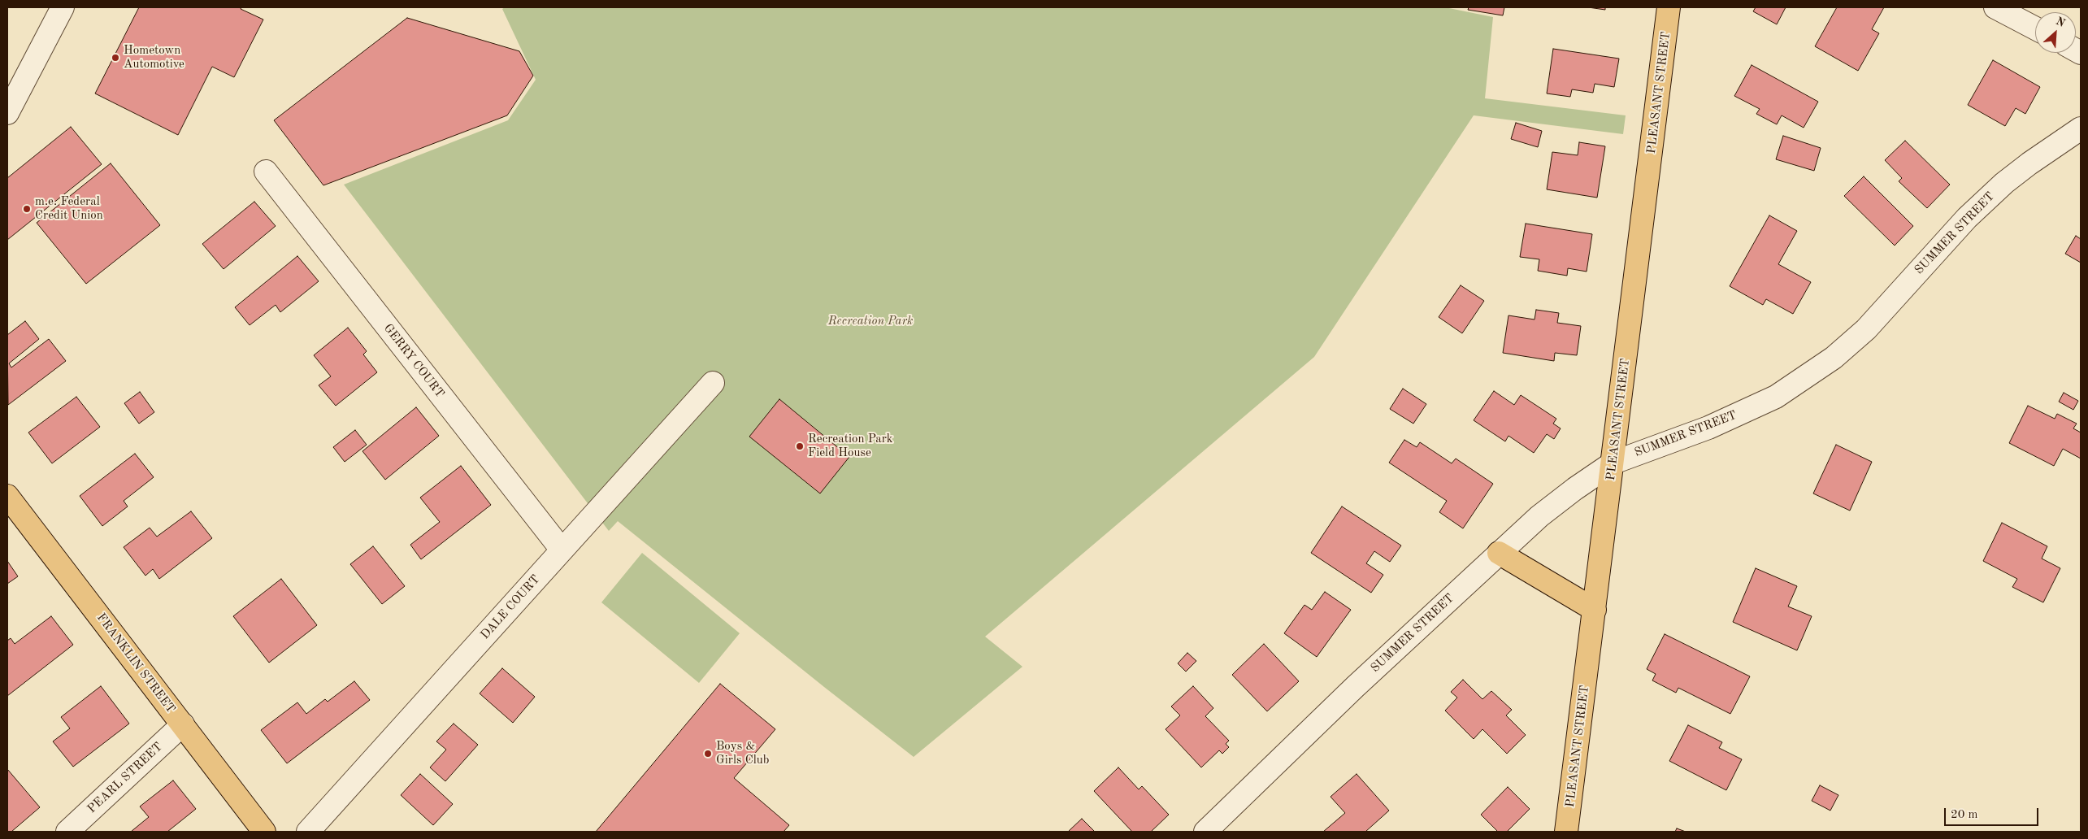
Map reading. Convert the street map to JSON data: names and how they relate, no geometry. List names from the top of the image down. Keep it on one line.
{"streets":{"main road":["PLEASANT STREET","FRANKLIN STREET"],"street":["SUMMER STREET","GERRY COURT","DALE COURT","PEARL STREET"]},"crossings":[["PLEASANT STREET","SUMMER STREET"],["GERRY COURT","DALE COURT"],["FRANKLIN STREET","PEARL STREET"]],"parks":["Recreation Park"],"places":["Hometown Automotive","m.e. Federal Credit Union","Recreation Park Field House","Boys & Girls Club"],"scale_bar":"20 m","north":"top right"}
